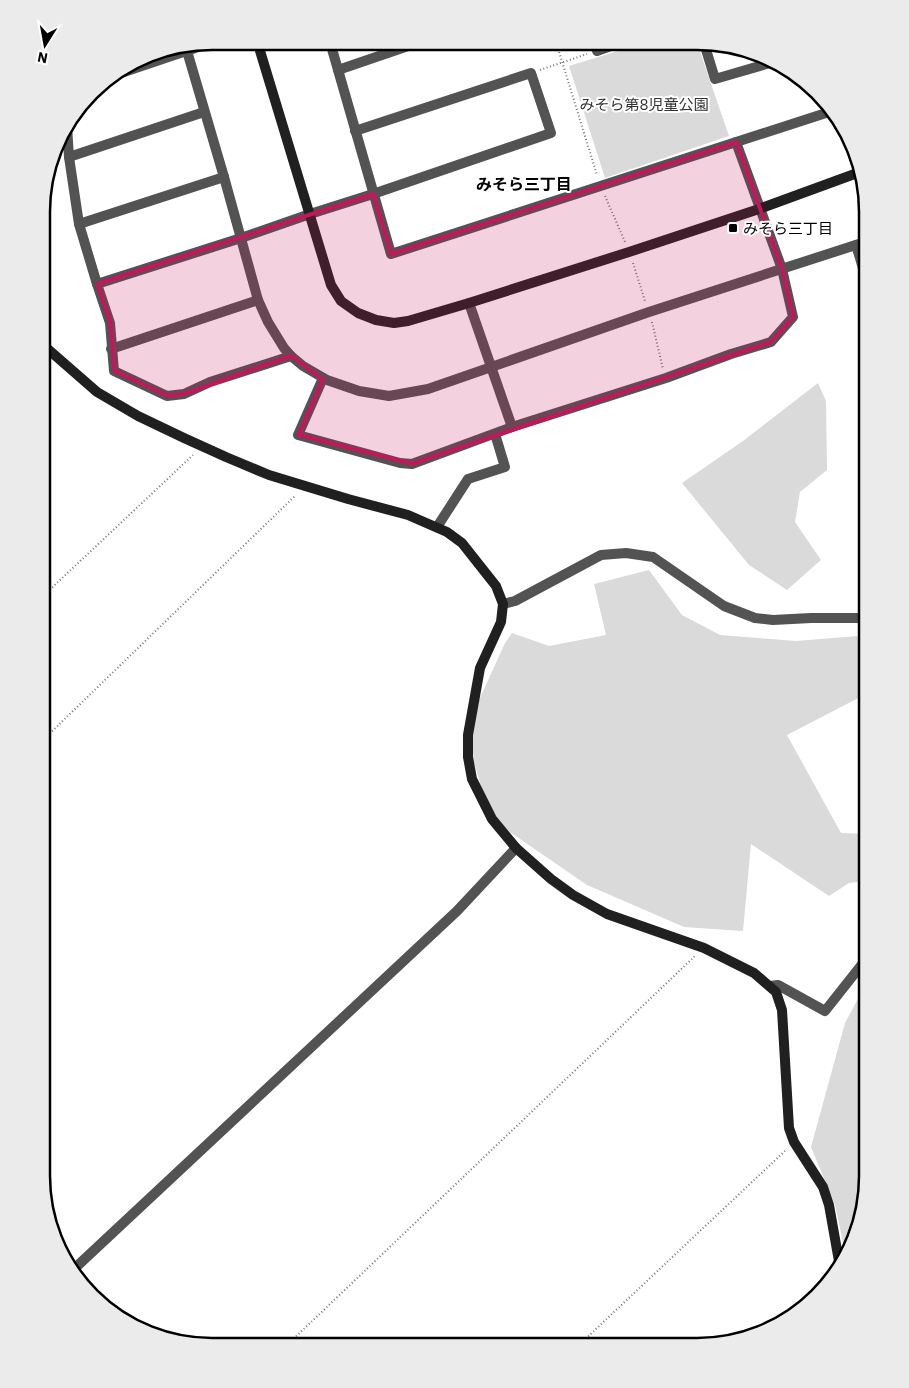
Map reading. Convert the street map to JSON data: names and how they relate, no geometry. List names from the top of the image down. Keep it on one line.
{"districts":["みそら三丁目"],"parks":["みそら第8児童公園"],"places":{"transit":["みそら三丁目"]},"north":"bottom"}
